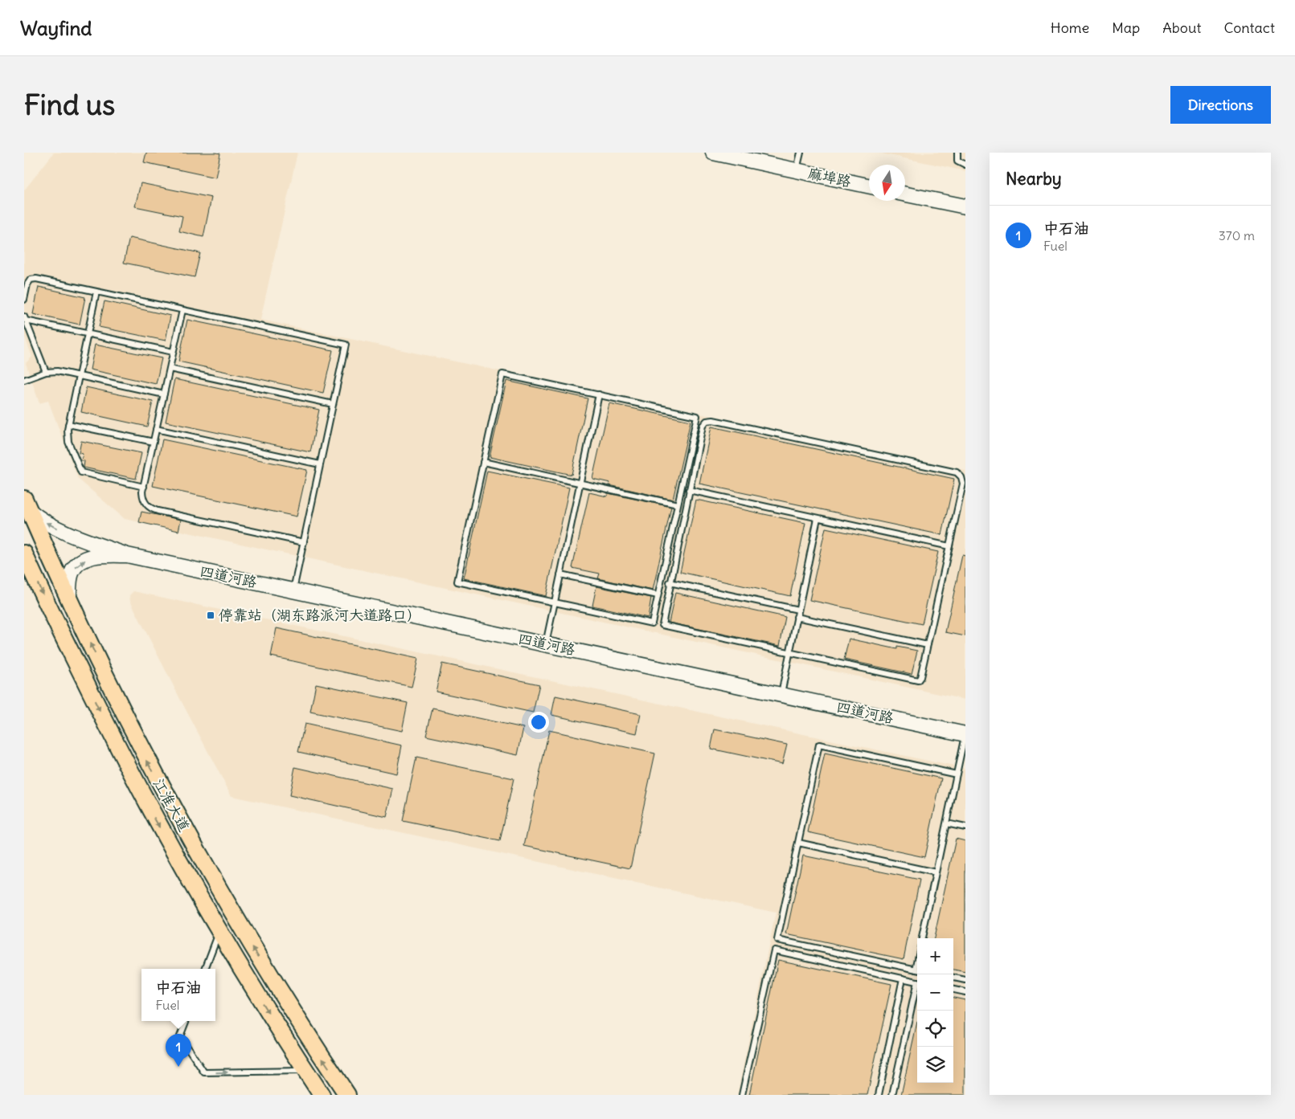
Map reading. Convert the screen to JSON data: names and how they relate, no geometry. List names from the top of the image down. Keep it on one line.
{"streets":{"main road":["江淮大道"],"street":["麻埠路","四道河路"]},"places":{"transit":["停靠站（湖东路派河大道路口）"]},"north":"bottom","page":{"header":"Wayfind","nav":["Home","Map","About","Contact"],"buttons":"Directions","title":"Find us","heading":"Nearby","list":[{"mark":"1","name":"中石油","note":"Fuel","value":"370 m"}],"map_buttons":["+","−"],"popup":["中石油","Fuel"],"pins":"1"}}
